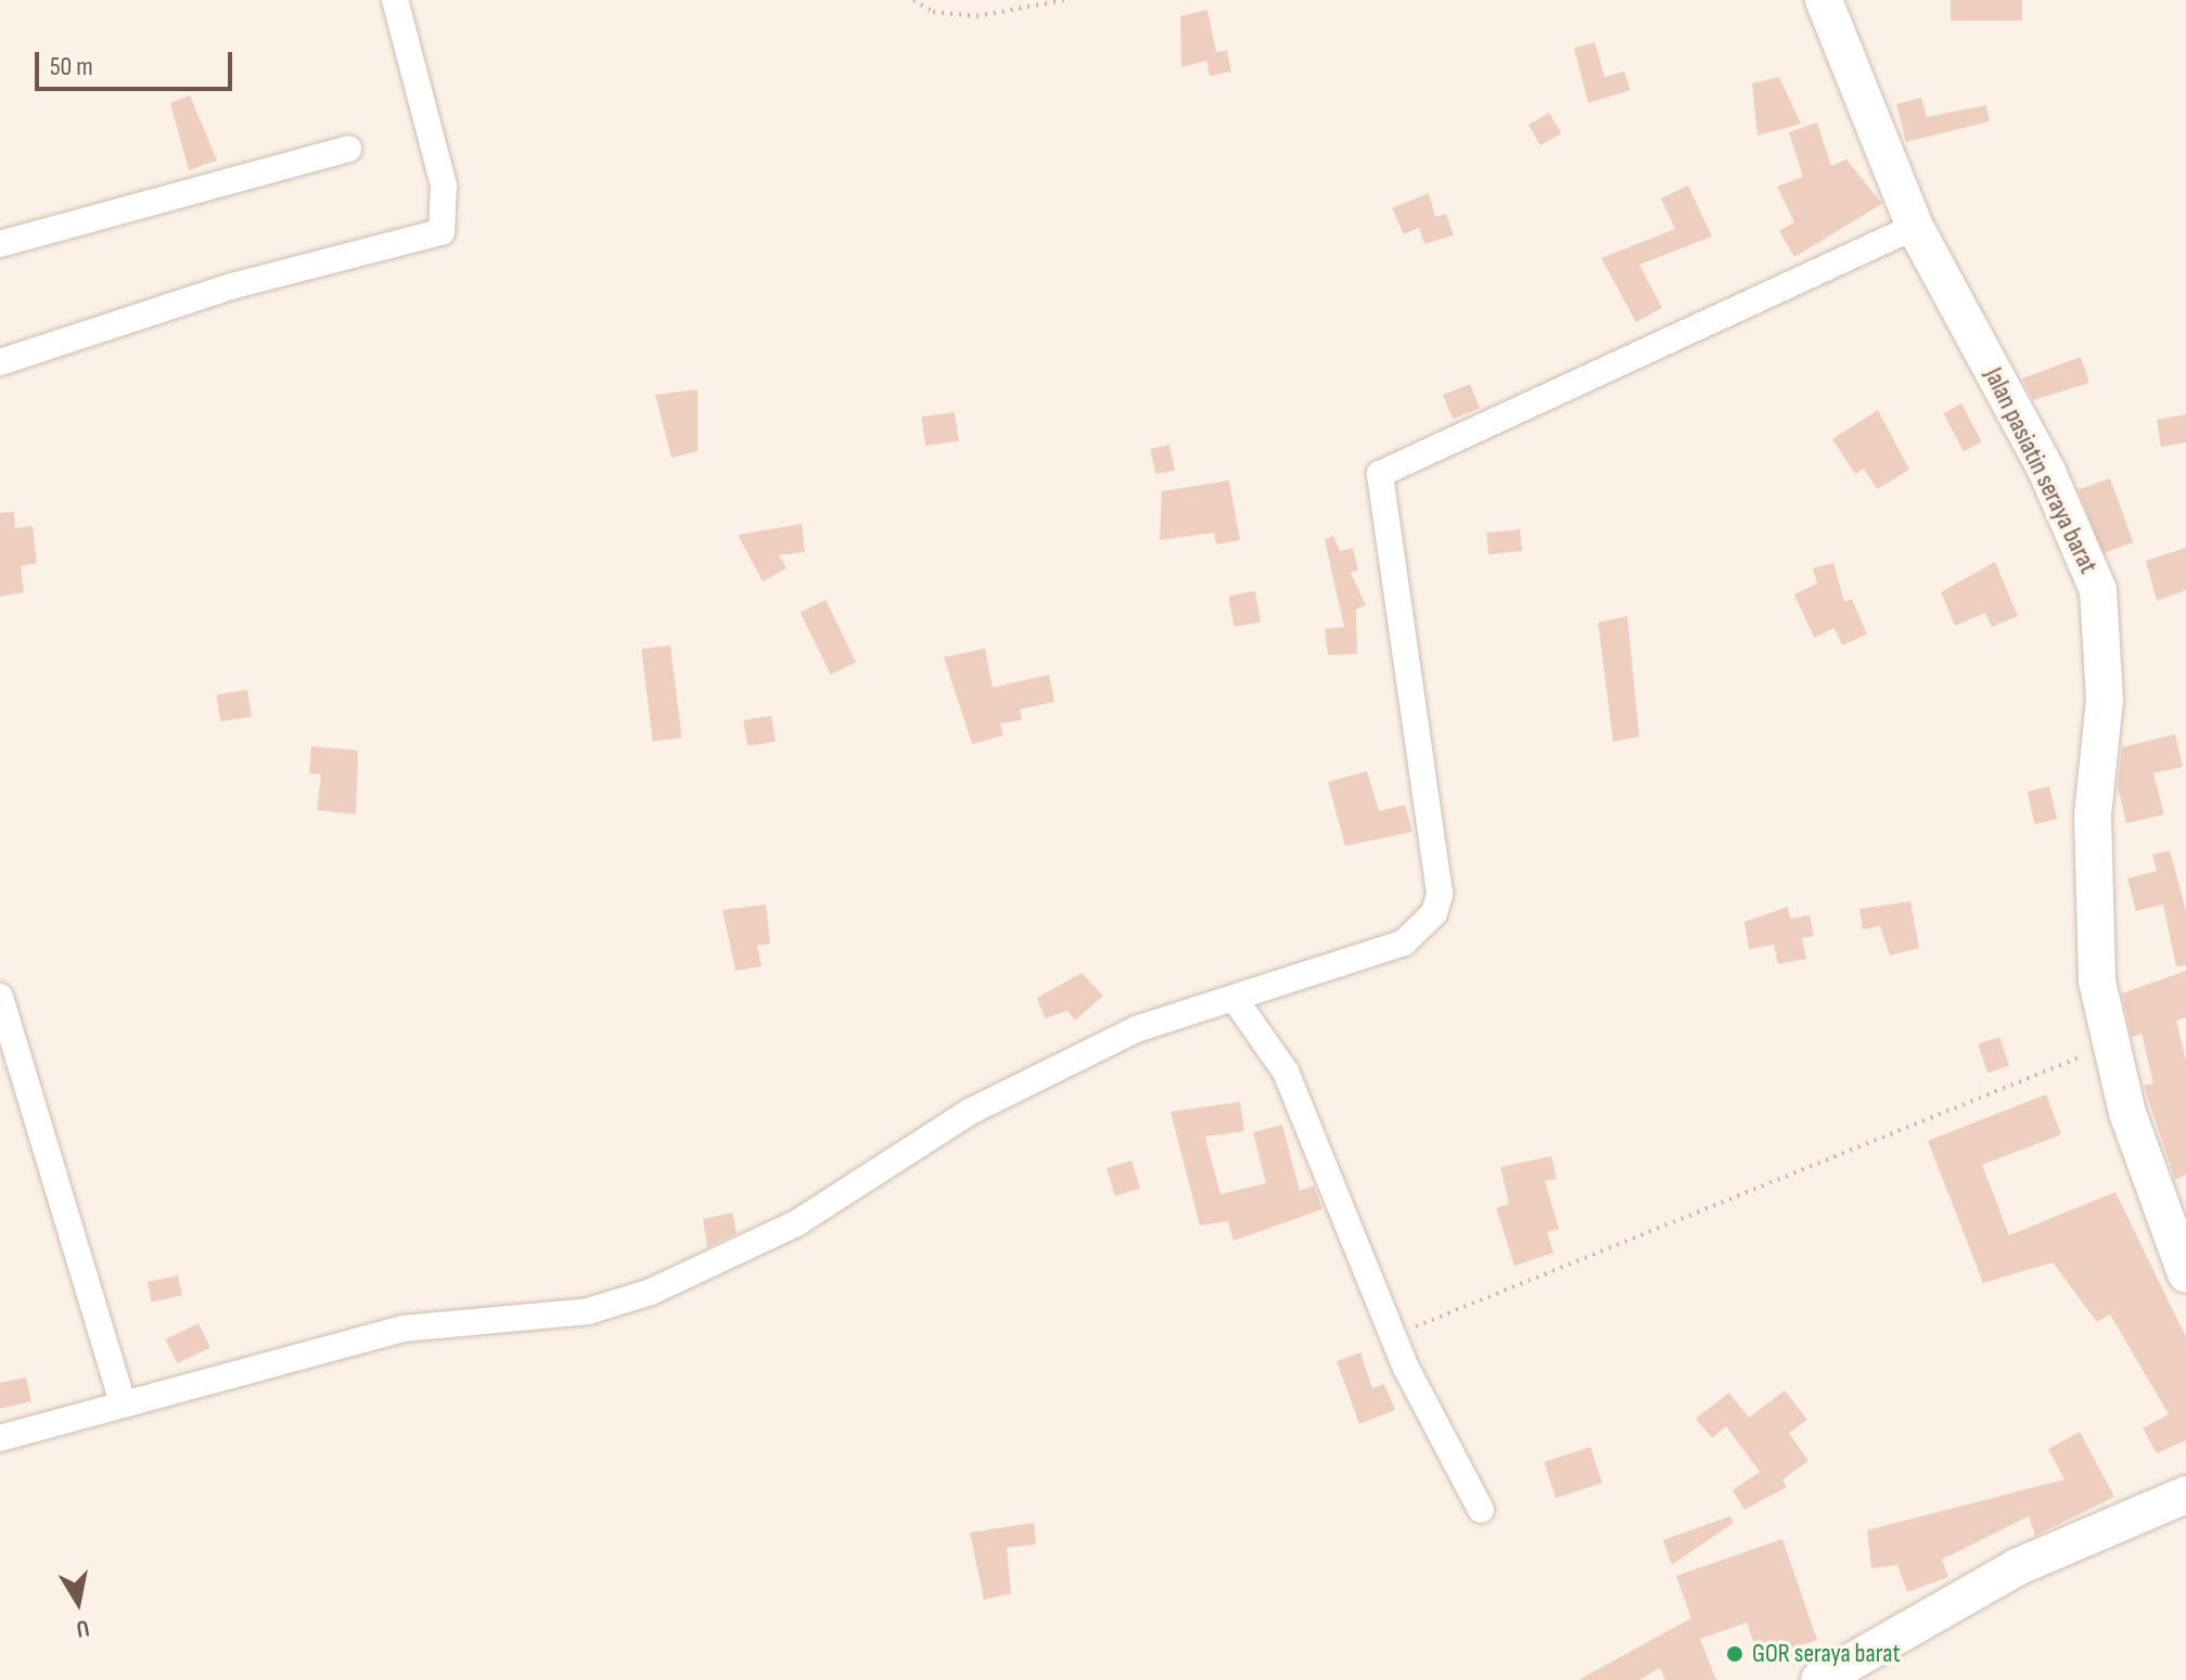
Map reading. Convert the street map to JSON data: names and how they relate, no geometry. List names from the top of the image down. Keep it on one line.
{"streets":{"street":["Jalan pasiatin seraya barat"]},"places":["GOR seraya barat"],"scale_bar":"50 m","north":"bottom"}
